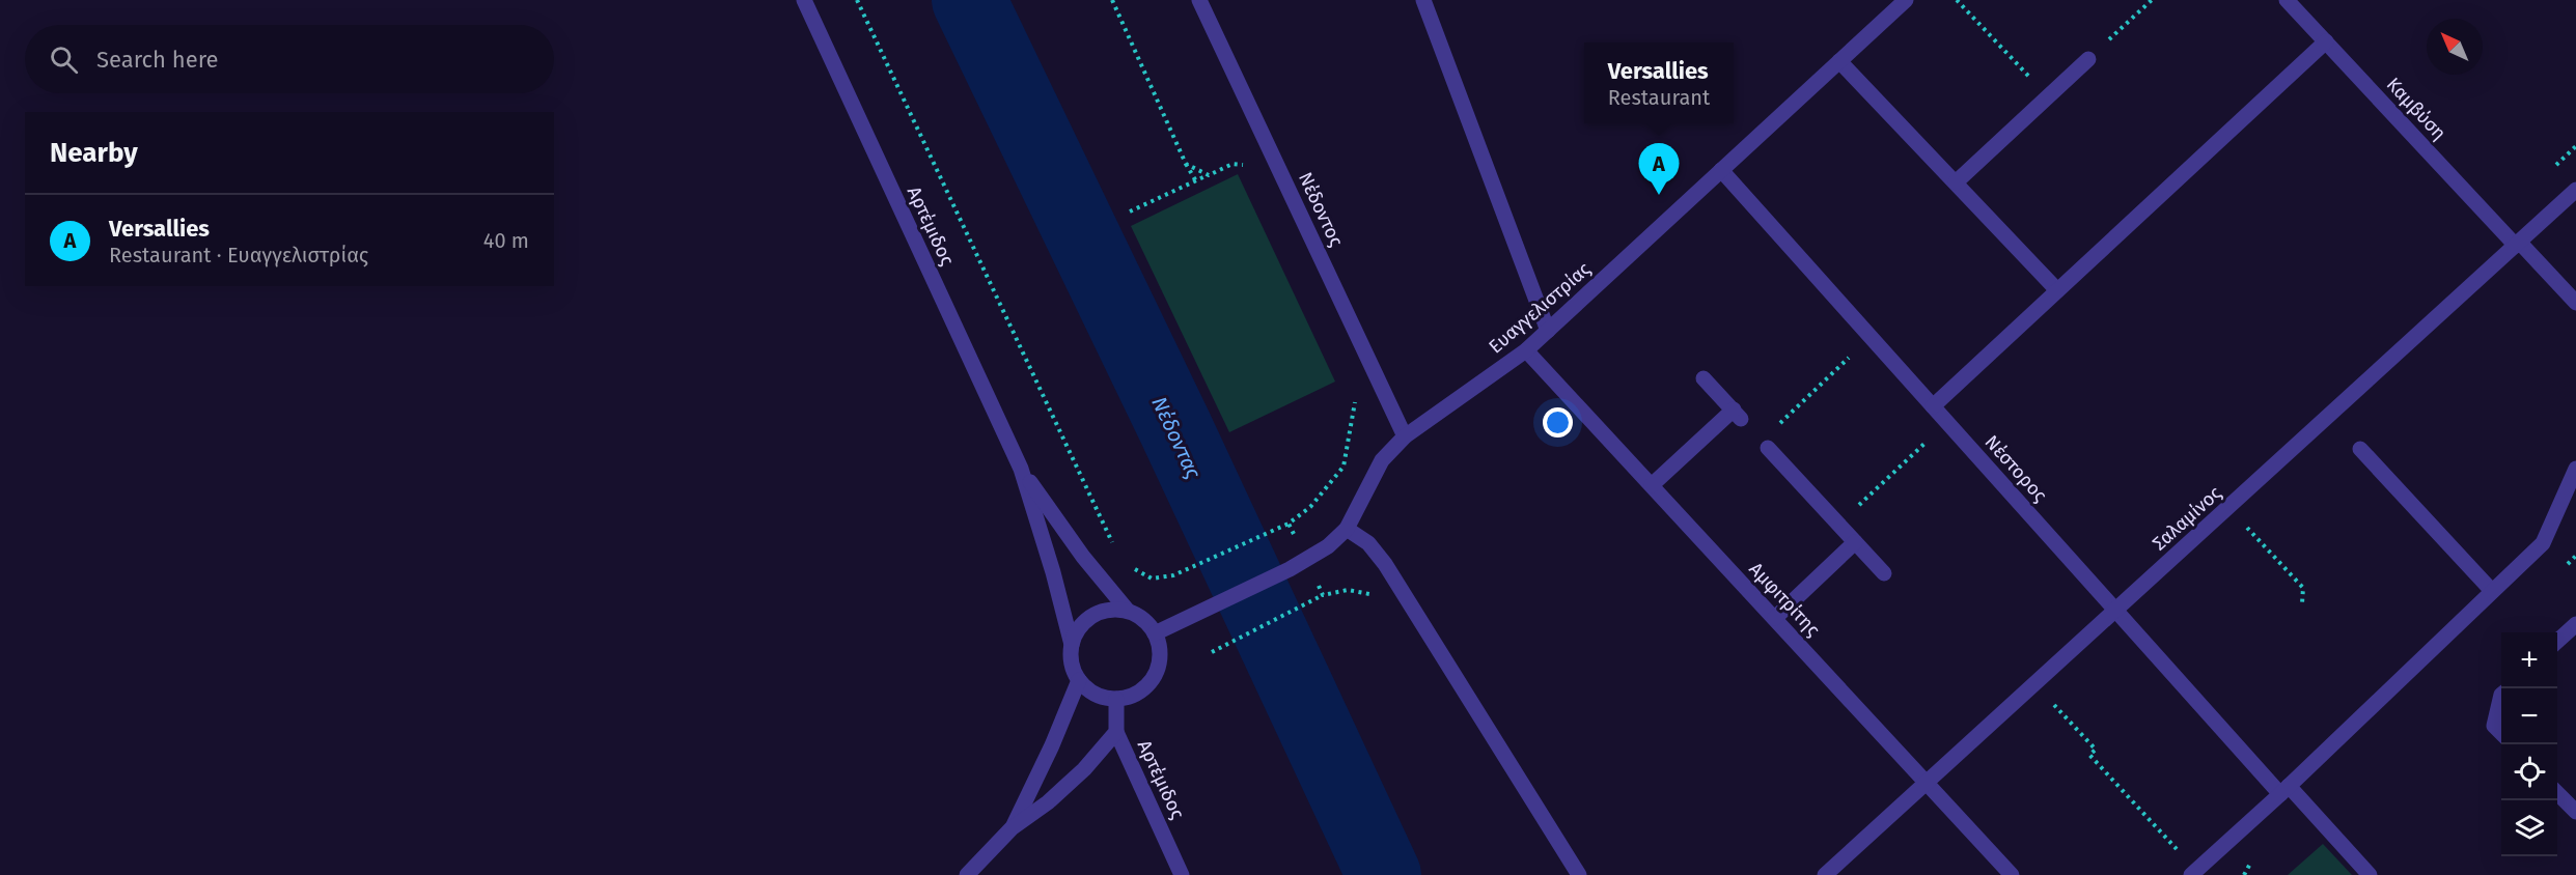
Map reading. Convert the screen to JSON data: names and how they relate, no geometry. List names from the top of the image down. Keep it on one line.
{"streets":{"street":["Καμβύση","Νέδοντος","Αρτέμιδος","Ευαγγελιστρίας","Νέστορος","Σαλαμίνος","Αμφιτρίτης"]},"crossings":[["Καμβύση","Σαλαμίνος"],["Νέδοντος","Ευαγγελιστρίας"],["Αρτέμιδος","Ευαγγελιστρίας"],["Ευαγγελιστρίας","Νέστορος"],["Ευαγγελιστρίας","Αμφιτρίτης"],["Νέστορος","Σαλαμίνος"],["Σαλαμίνος","Αμφιτρίτης"]],"water":["Νέδoντας"],"north":"top left","page":{"search":"Search here","popup":["Versallies","Restaurant"],"heading":"Nearby","pins":"A","list":[{"mark":"A","name":"Versallies","note":"Restaurant · Ευαγγελιστρίας","value":"40 m"}],"map_buttons":["+","−"]}}
